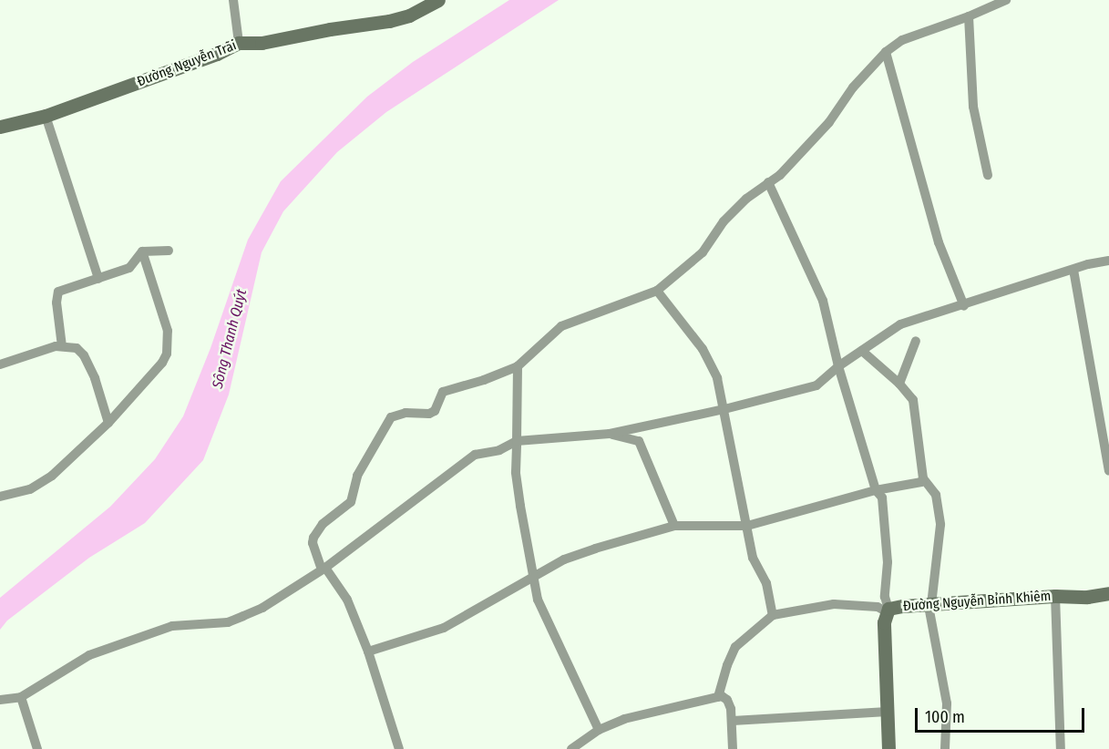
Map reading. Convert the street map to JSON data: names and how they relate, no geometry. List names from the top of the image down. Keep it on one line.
{"streets":{"street":["Đường Nguyễn Trãi","Đường Nguyễn Bỉnh Khiêm"]},"water":["Sông Thanh Quýt"],"scale_bar":"100 m"}
